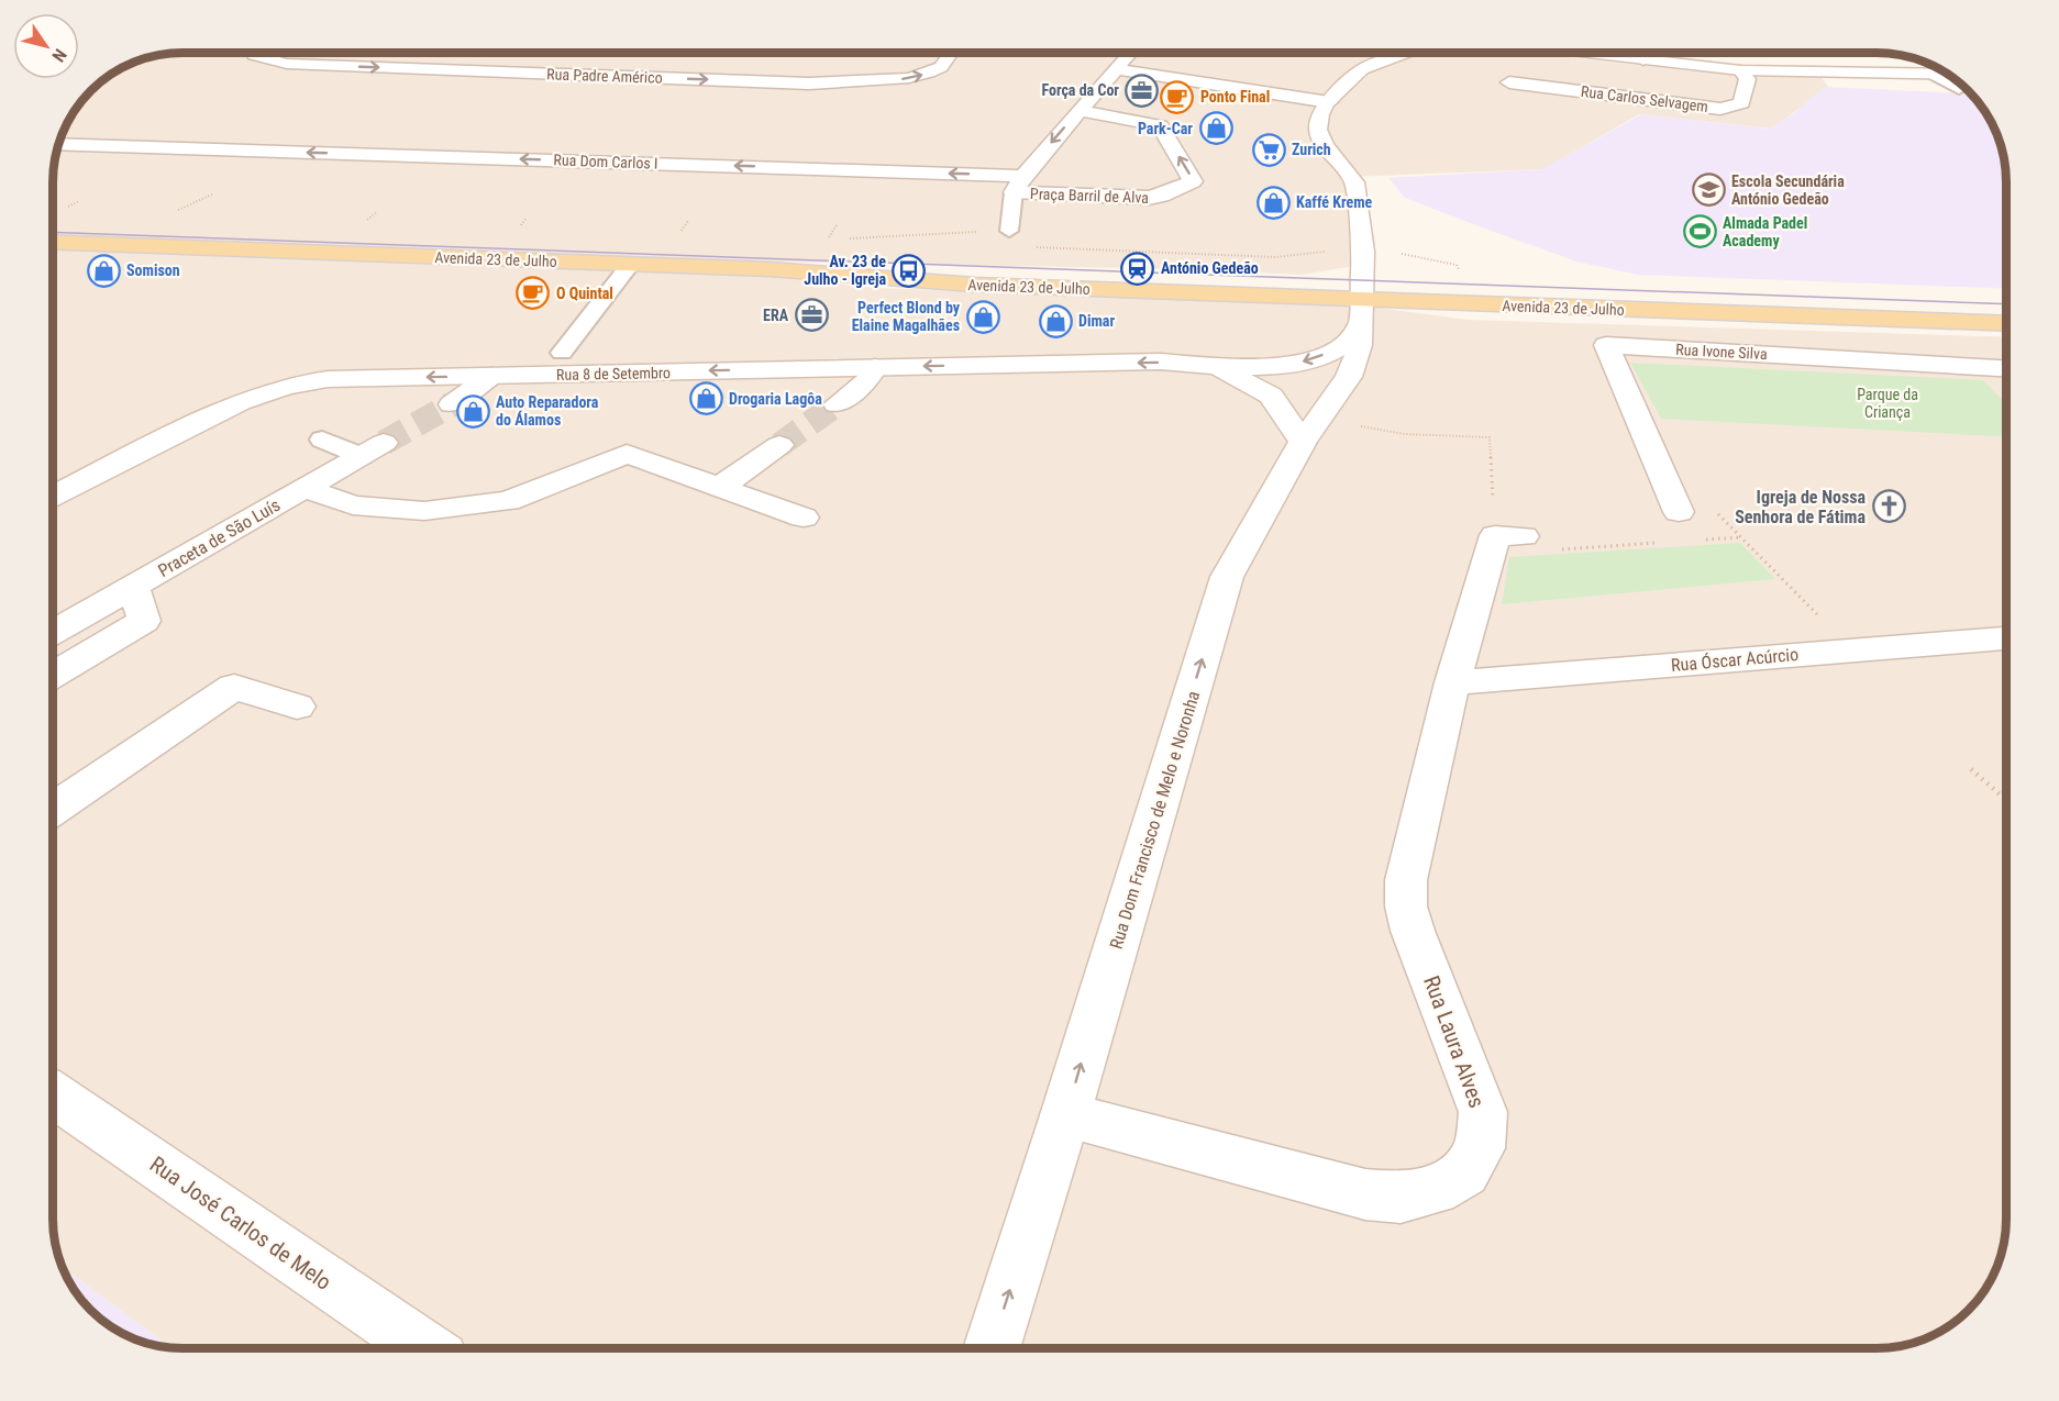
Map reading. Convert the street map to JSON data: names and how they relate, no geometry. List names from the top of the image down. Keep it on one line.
{"streets":{"main road":["Avenida 23 de Julho"],"street":["Rua Padre Américo","Rua Carlos Selvagem","Rua Dom Carlos I","Praça Barril de Alva","Rua Ivone Silva","Rua 8 de Setembro","Praceta de São Luís","Rua Óscar Acúrcio","Rua Dom Francisco de Melo e Noronha","Rua Laura Alves","Rua José Carlos de Melo"]},"crossings":[["Rua Dom Carlos I","Praça Barril de Alva"],["Avenida 23 de Julho","Rua 8 de Setembro"],["Avenida 23 de Julho","Rua Dom Francisco de Melo e Noronha"],["Rua 8 de Setembro","Rua Dom Francisco de Melo e Noronha"],["Rua Óscar Acúrcio","Rua Laura Alves"],["Rua Dom Francisco de Melo e Noronha","Rua Laura Alves"]],"one_way":["Rua Padre Américo","Rua Dom Carlos I","Rua Dom Francisco de Melo e Noronha"],"parks":["Parque da Criança"],"places":{"office":["Força da Cor","ERA"],"cafe":["Ponto Final","O Quintal"],"shop":["Park-Car","Kaffé Kreme","Somison","Perfect Blond by Elaine Magalhães","Dimar","Drogaria Lagôa","Auto Reparadora do Álamos"],"supermarket":["Zurich"],"school or university":["Escola Secundária António Gedeão"],"sports":["Almada Padel Academy"],"station":["António Gedeão"],"bus stop":["Av. 23 de Julho - Igreja"],"church":["Igreja de Nossa Senhora de Fátima"]},"north":"bottom right"}
